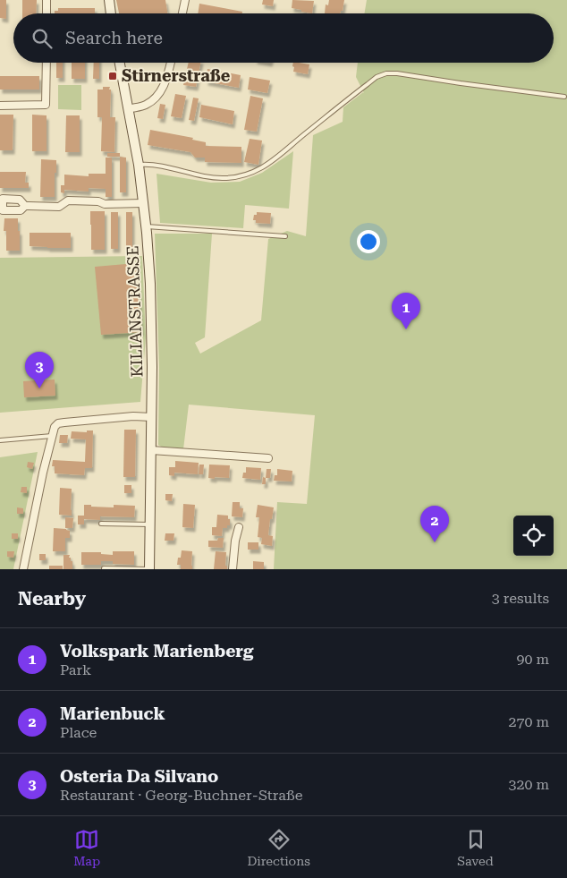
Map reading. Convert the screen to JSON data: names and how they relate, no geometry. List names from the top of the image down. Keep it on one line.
{"streets":{"main road":["KILIANSTRASSE"]},"places":{"transit":["Stirnerstraße"]},"page":{"search":"Search here","pins":["1","3","2"],"heading":["Nearby","3 results"],"list":[{"mark":"1","name":"Volkspark Marienberg","note":"Park","value":"90 m"},{"mark":"2","name":"Marienbuck","note":"Place","value":"270 m"},{"mark":"3","name":"Osteria Da Silvano","note":"Restaurant · Georg-Buchner-Straße","value":"320 m"}],"nav":["Map","Directions","Saved"]}}
